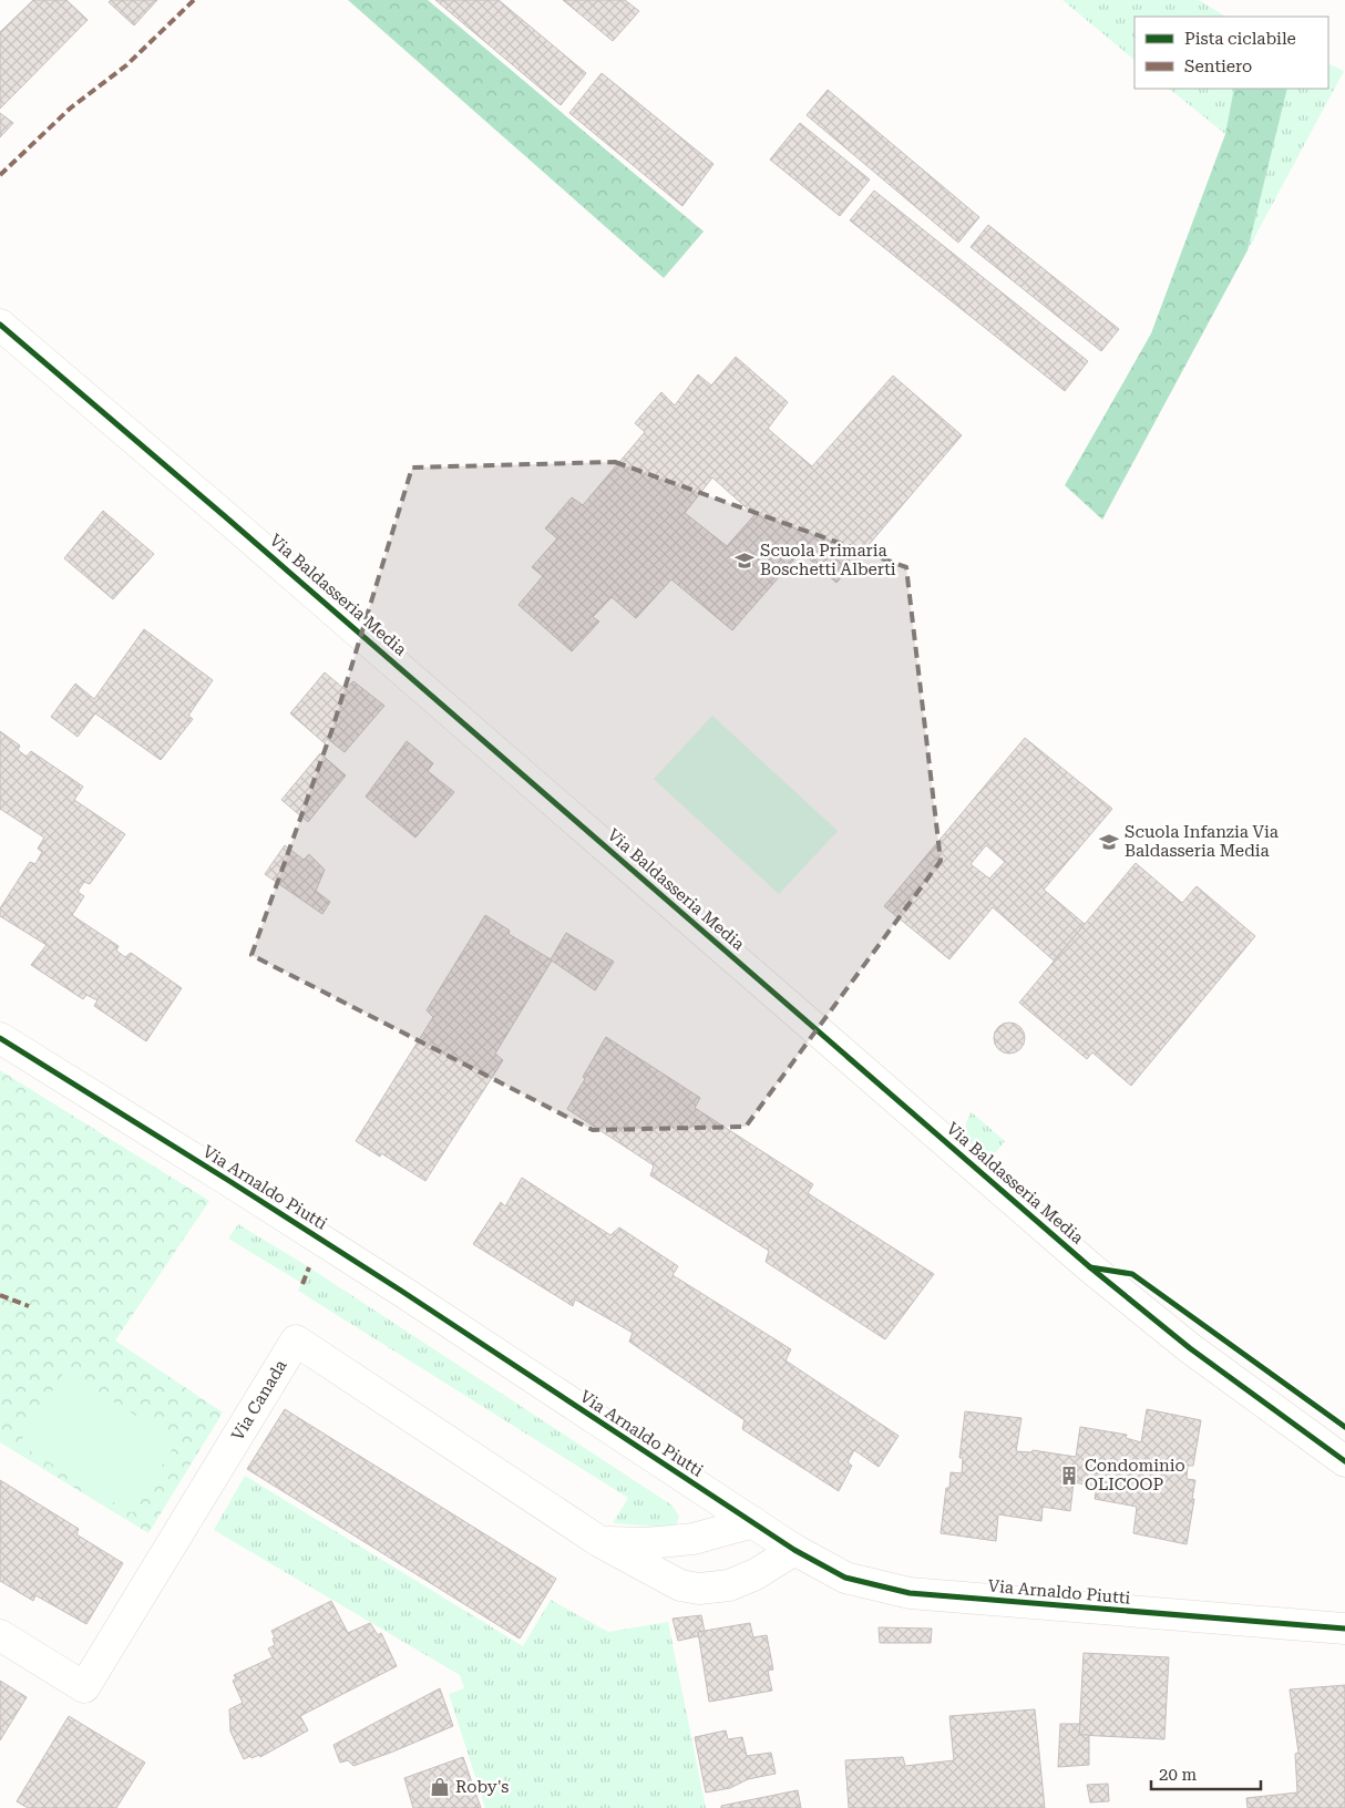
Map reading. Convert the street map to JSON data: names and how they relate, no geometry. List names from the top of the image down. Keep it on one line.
{"streets":{"street":["Via Baldasseria Media","Via Arnaldo Piutti","Via Canada"]},"crossings":[["Via Arnaldo Piutti","Via Canada"]],"places":{"school or university":["Scuola Primaria Boschetti Alberti","Scuola Infanzia Via Baldasseria Media"],"building":["Condominio OLICOOP"],"shop":["Roby's"]},"legend":["Pista ciclabile","Sentiero"],"scale_bar":"20 m"}
